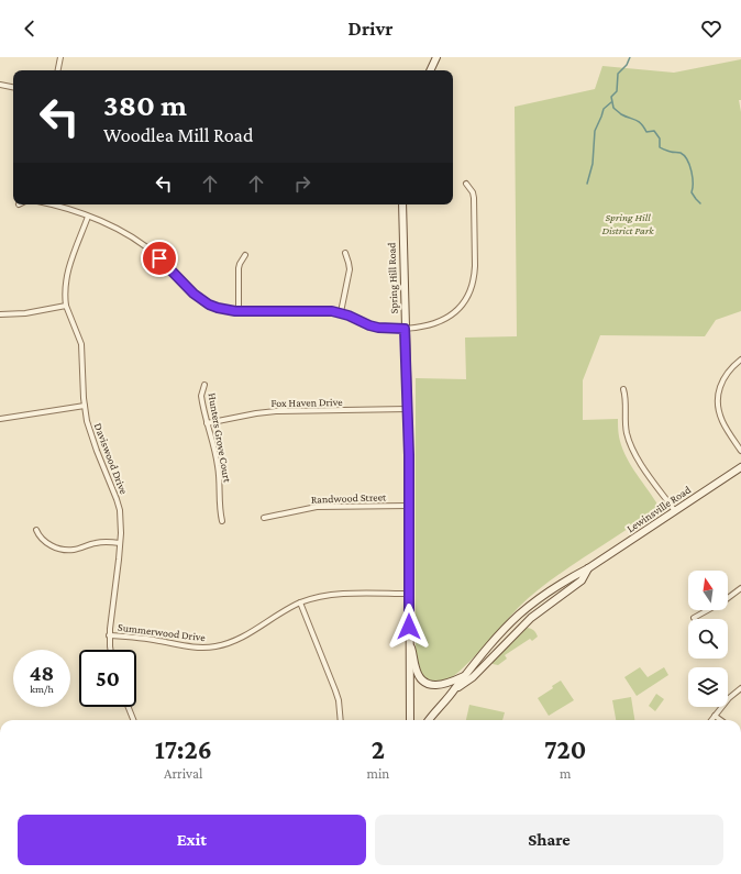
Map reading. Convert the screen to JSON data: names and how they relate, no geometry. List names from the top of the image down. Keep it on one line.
{"streets":{"main road":["Spring Hill Road","Lewinsville Road"],"street":["Fox Haven Drive","Hunters Grove Court","Daviswood Drive","Randwood Street","Summerwood Drive"]},"crossings":[["Spring Hill Road","Fox Haven Drive"],["Spring Hill Road","Randwood Street"],["Spring Hill Road","Summerwood Drive"],["Fox Haven Drive","Hunters Grove Court"],["Daviswood Drive","Summerwood Drive"]],"parks":["Spring Hill District Park"],"north":"top","page":{"header":"Drivr","turn":["380 m","Woodlea Mill Road"],"speed":"48 km/h","limit":"50","eta":["17:26","Arrival","2","min","720","m"],"buttons":["Exit","Share"]}}
